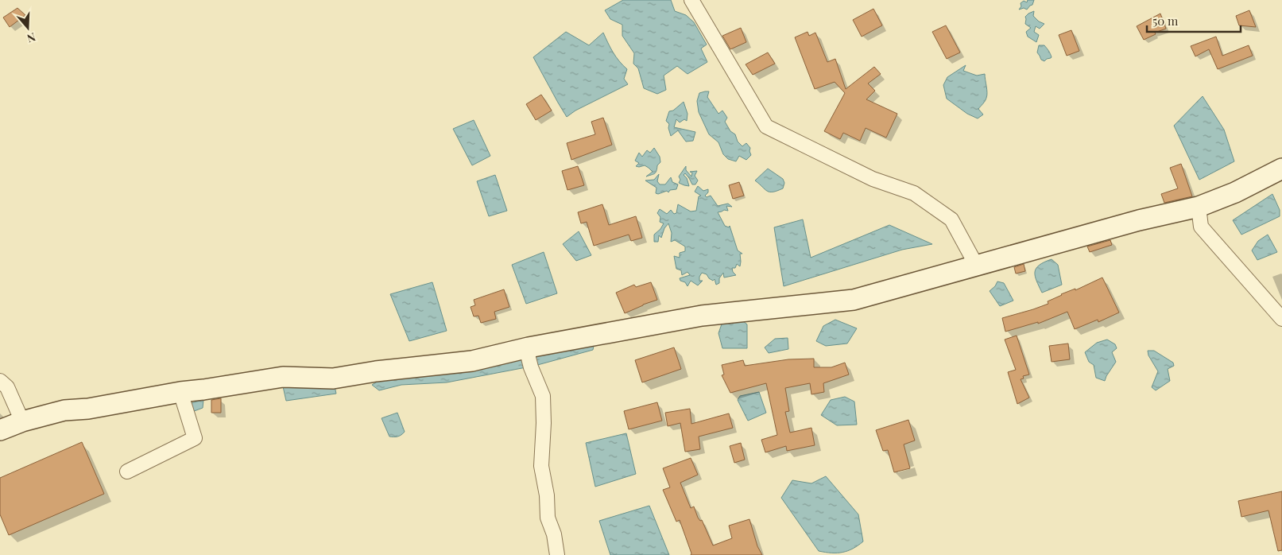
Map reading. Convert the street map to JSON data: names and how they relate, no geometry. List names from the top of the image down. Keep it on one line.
{"scale_bar":"50 m","north":"bottom"}
